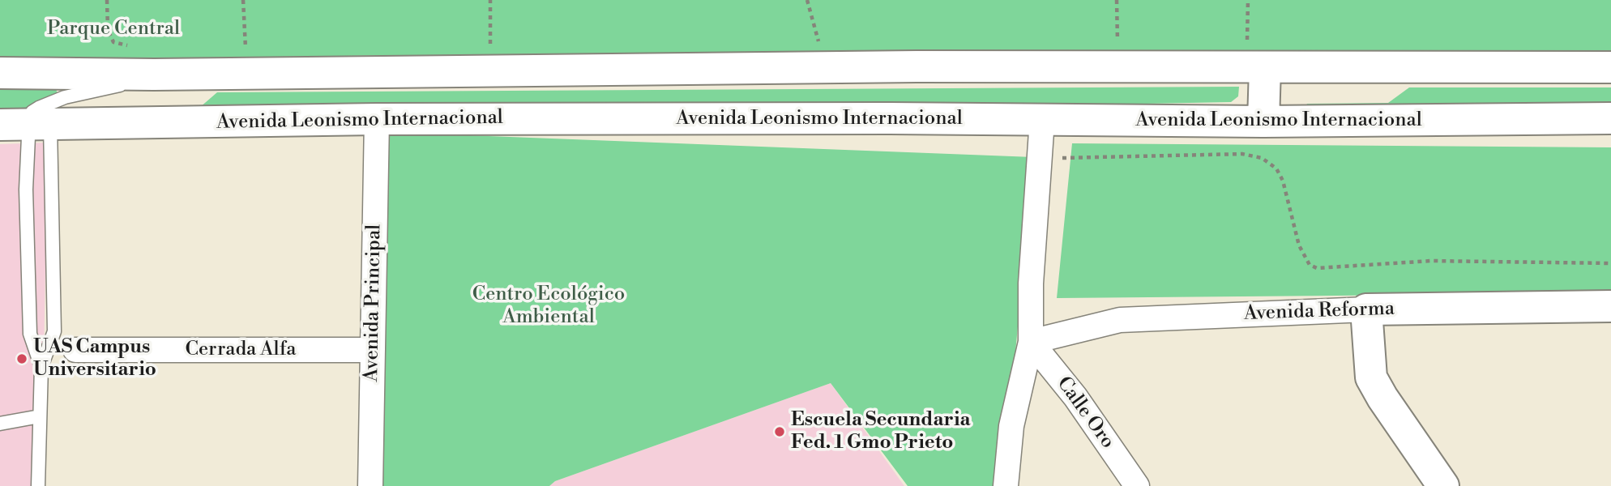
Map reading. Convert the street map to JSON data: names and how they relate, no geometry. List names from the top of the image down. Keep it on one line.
{"streets":{"street":["Avenida Leonismo Internacional","Avenida Principal","Avenida Reforma","Cerrada Alfa","Calle Oro"]},"crossings":[["Avenida Leonismo Internacional","Avenida Principal"],["Avenida Principal","Cerrada Alfa"],["Avenida Reforma","Calle Oro"]],"parks":["Parque Central","Centro Ecológico Ambiental"],"places":["UAS Campus Universitario","Escuela Secundaria Fed. 1 Gmo Prieto"]}
